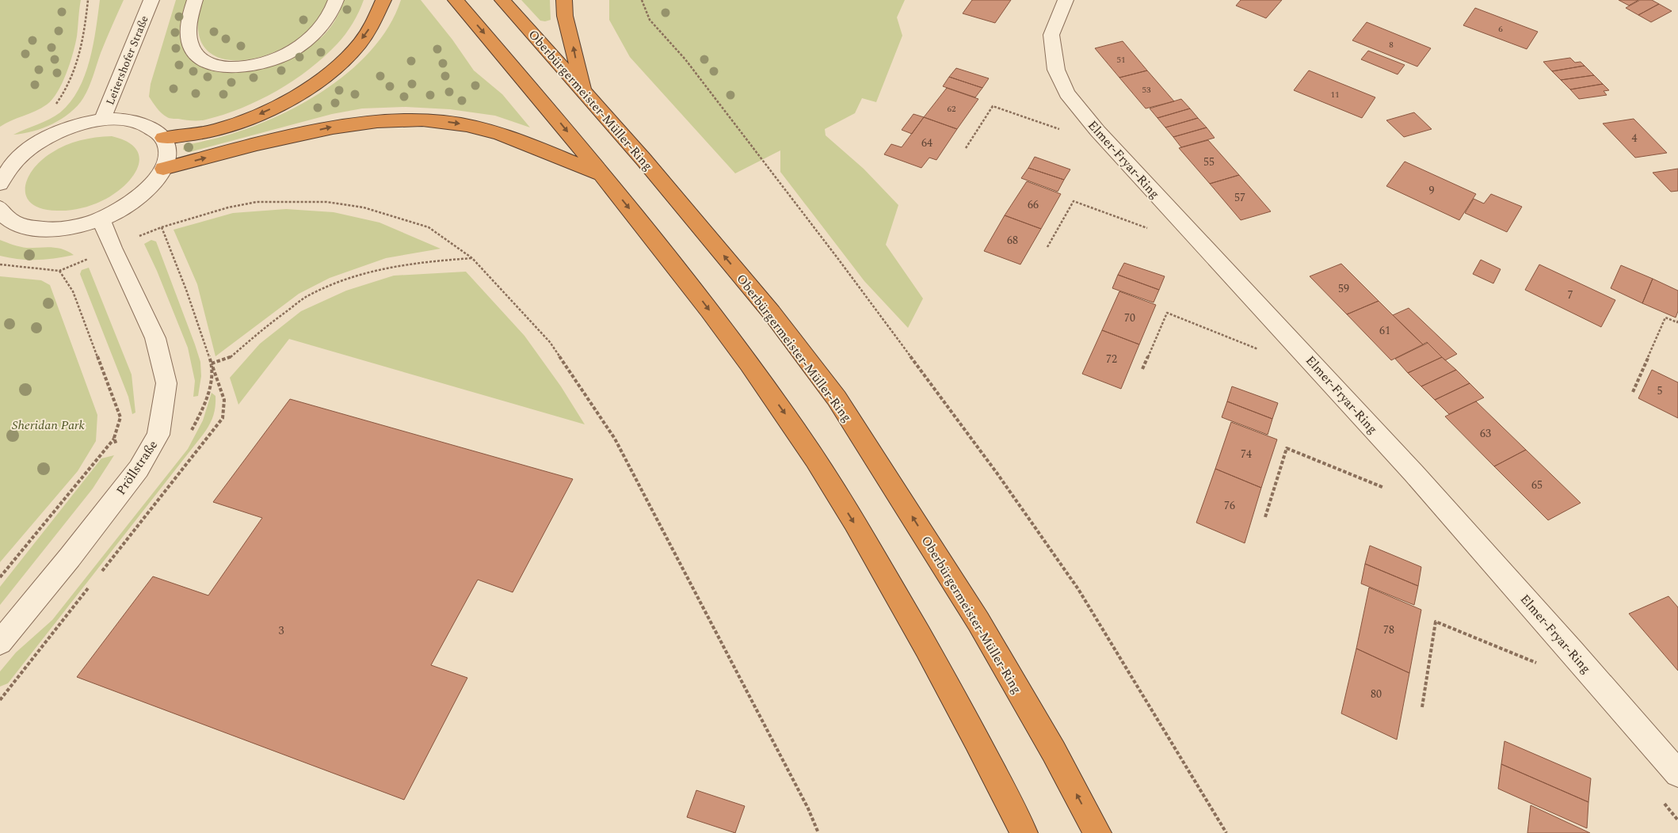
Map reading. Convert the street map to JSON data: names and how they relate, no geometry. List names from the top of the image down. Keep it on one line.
{"streets":{"highway":["Oberbürgermeister-Müller-Ring"],"street":["Leitershofer Straße","Elmer-Fryar-Ring","Pröllstraße"]},"parks":["Sheridan Park"],"house_numbers":["6","8","51","53","11","62","4","64","55","9","57","66","68","59","7","70","61","72","5","63","74","65","76","78","3","80"]}
